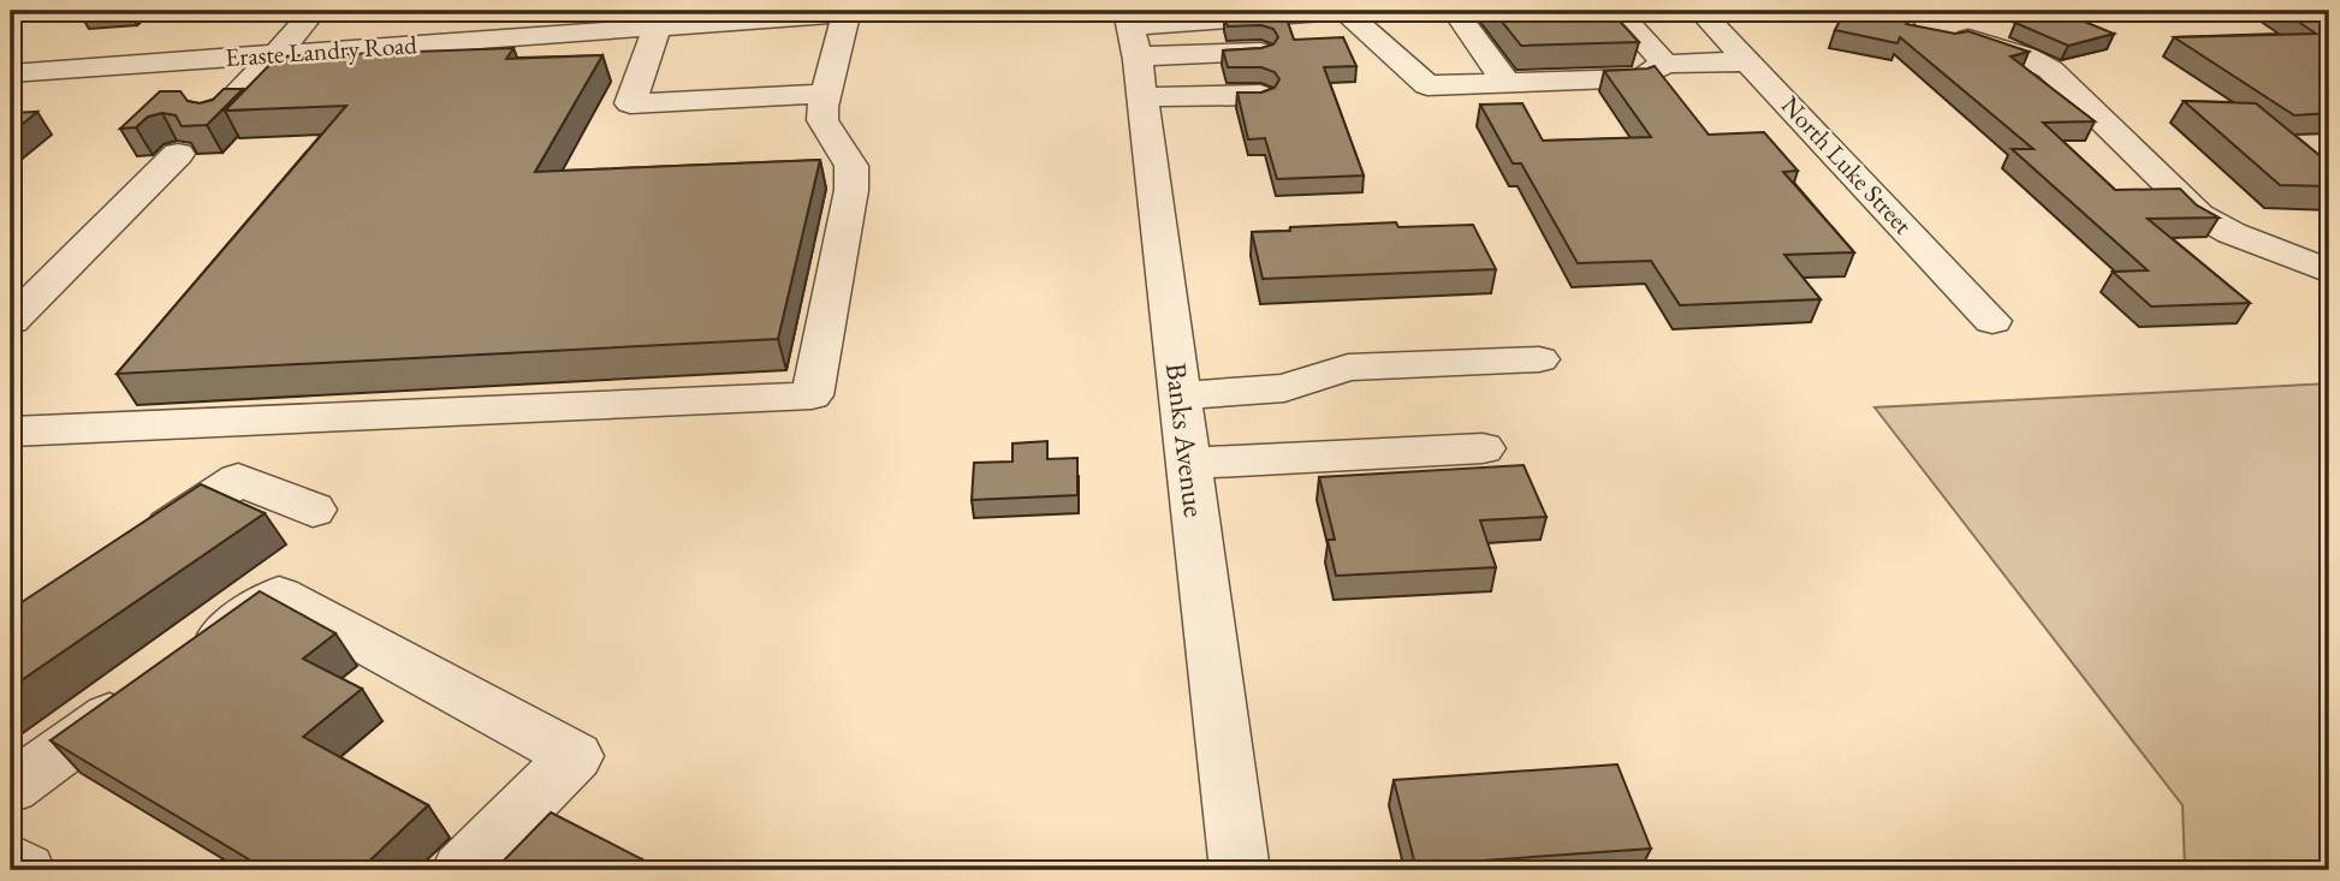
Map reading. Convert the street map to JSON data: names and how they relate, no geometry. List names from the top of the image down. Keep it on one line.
{"streets":{"street":["Eraste Landry Road","North Luke Street","Banks Avenue"]}}
